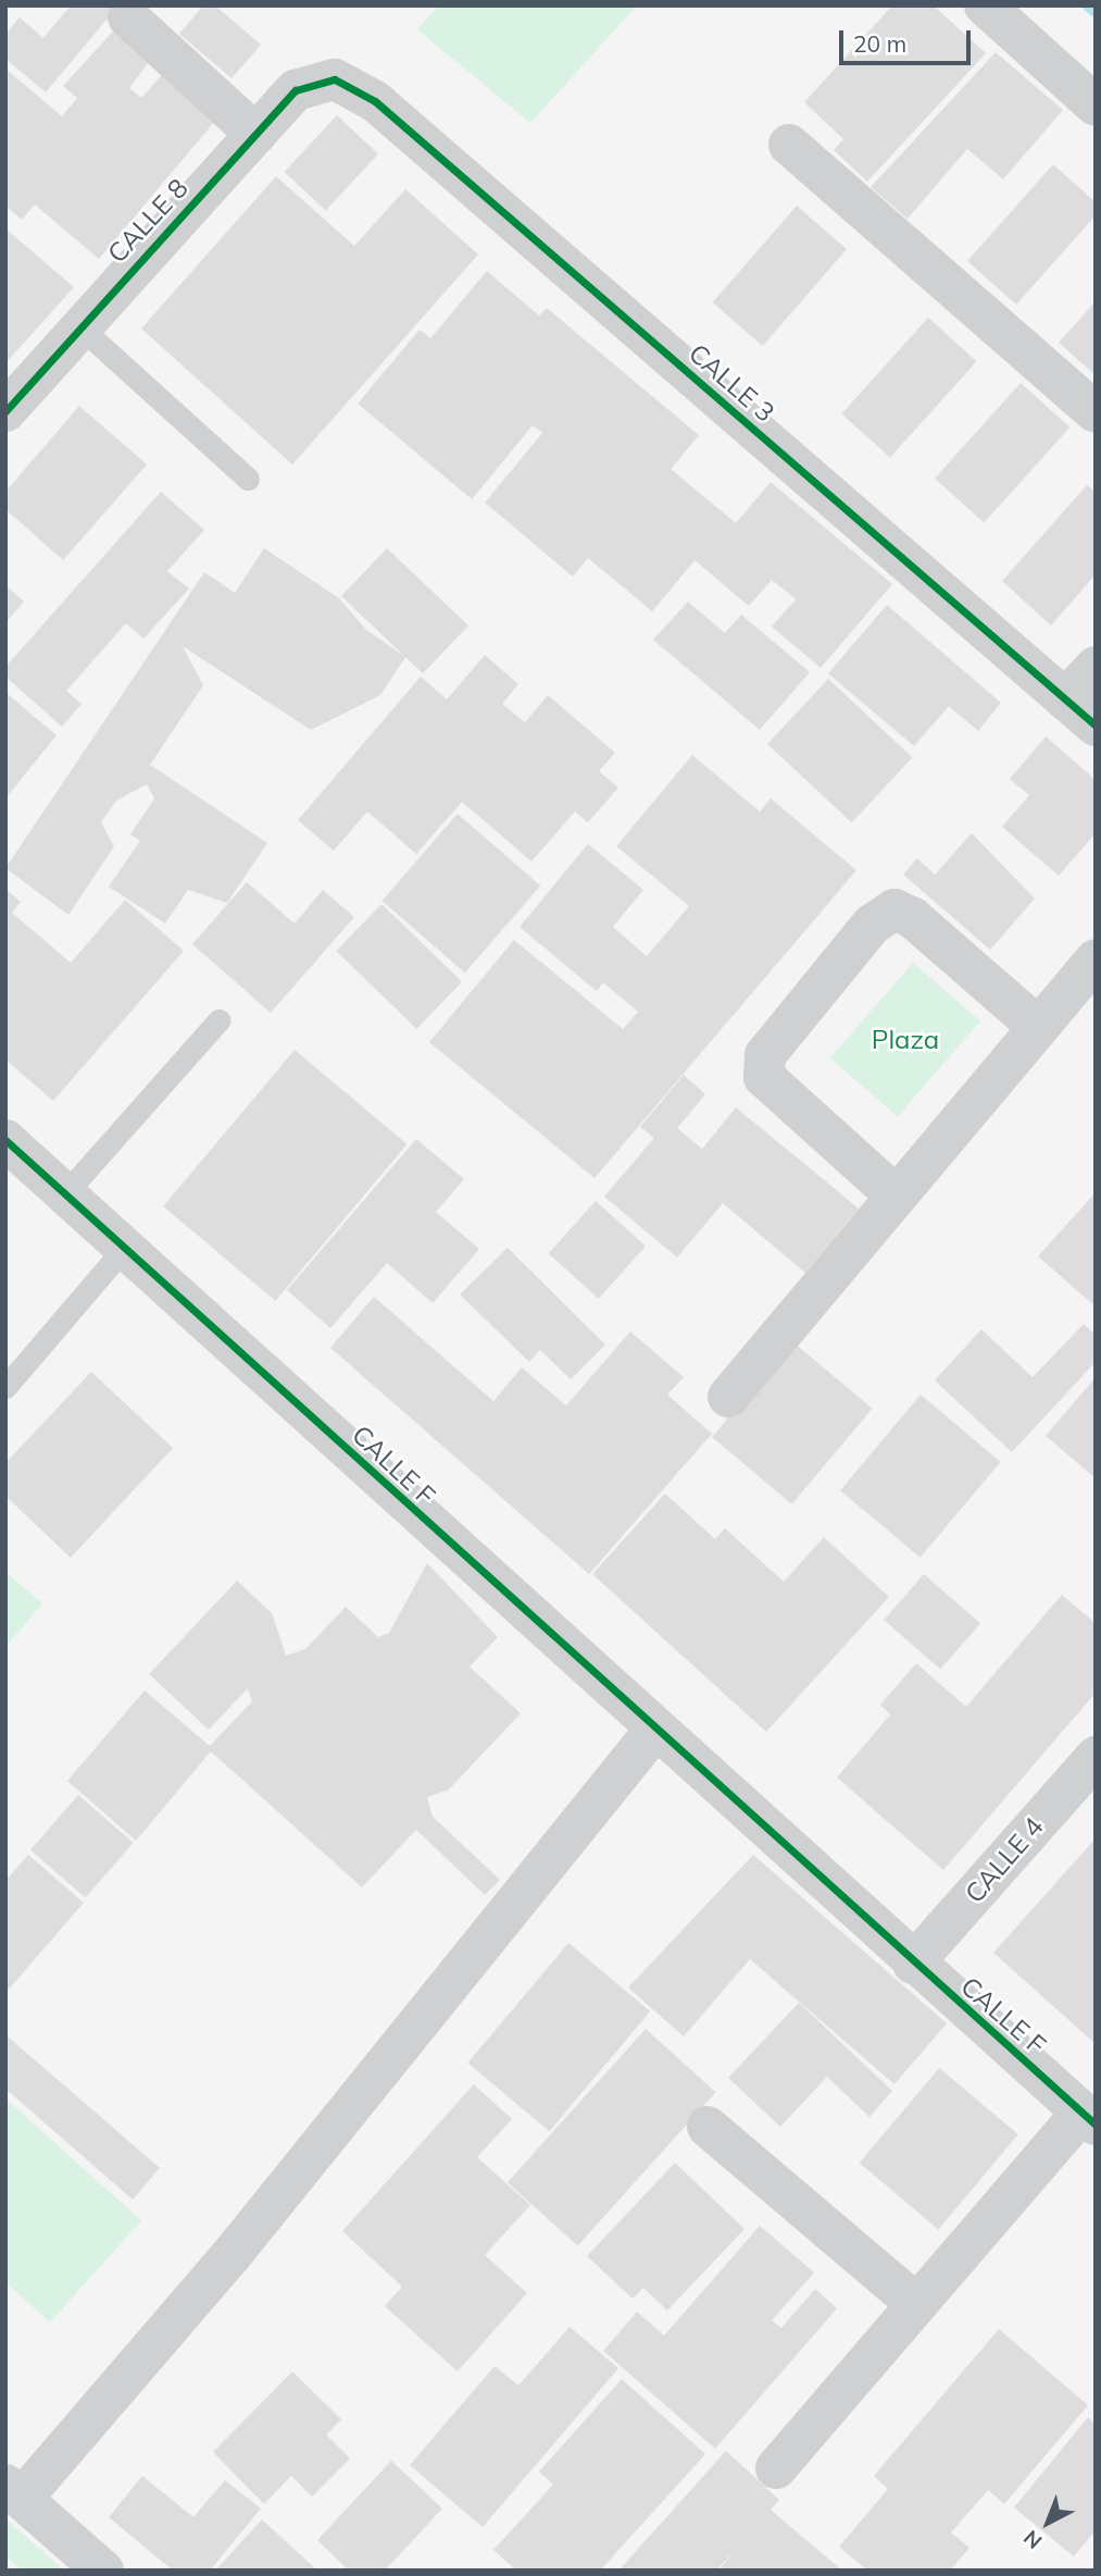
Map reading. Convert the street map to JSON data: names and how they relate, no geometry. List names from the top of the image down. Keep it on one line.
{"streets":{"street":["CALLE 8","CALLE 3","CALLE F","CALLE 4"]},"crossings":[["CALLE 8","CALLE 3"],["CALLE F","CALLE 4"]],"parks":["Plaza"],"scale_bar":"20 m","north":"bottom left"}
